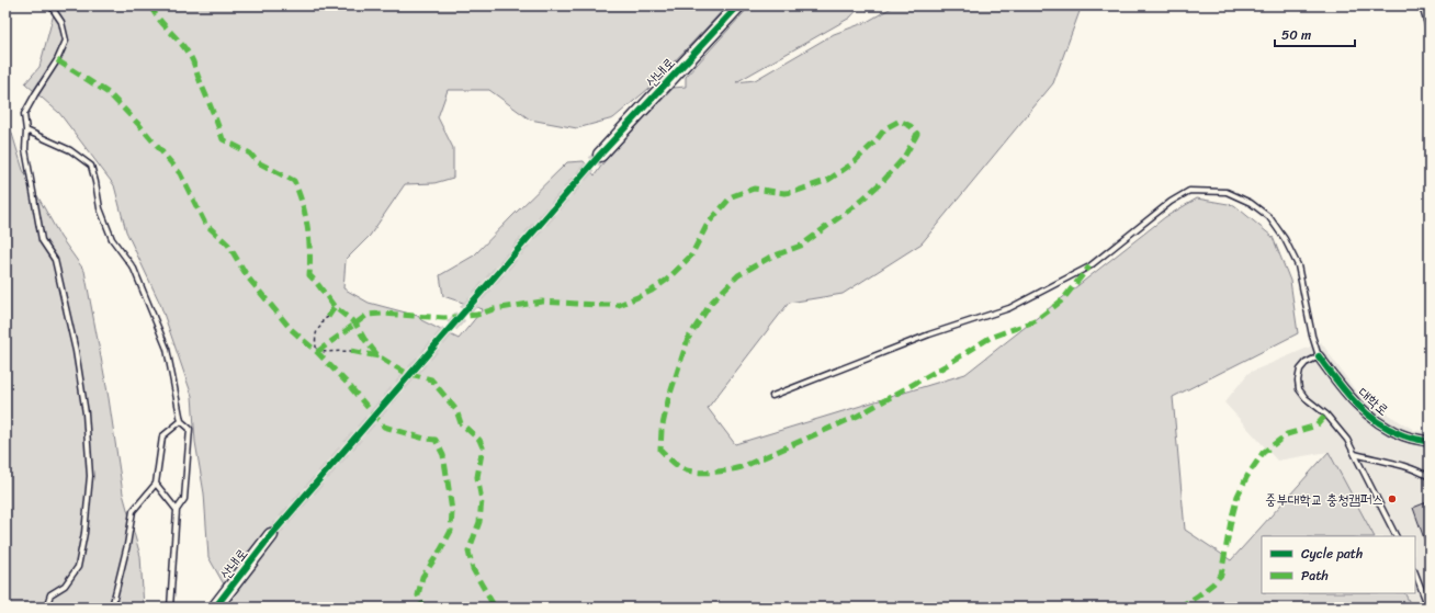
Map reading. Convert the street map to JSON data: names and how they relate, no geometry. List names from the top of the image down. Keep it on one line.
{"streets":{"street":["산내로","대학로"]},"places":["중부대학교 충청캠퍼스"],"legend":["Cycle path","Path"],"scale_bar":"50 m"}
